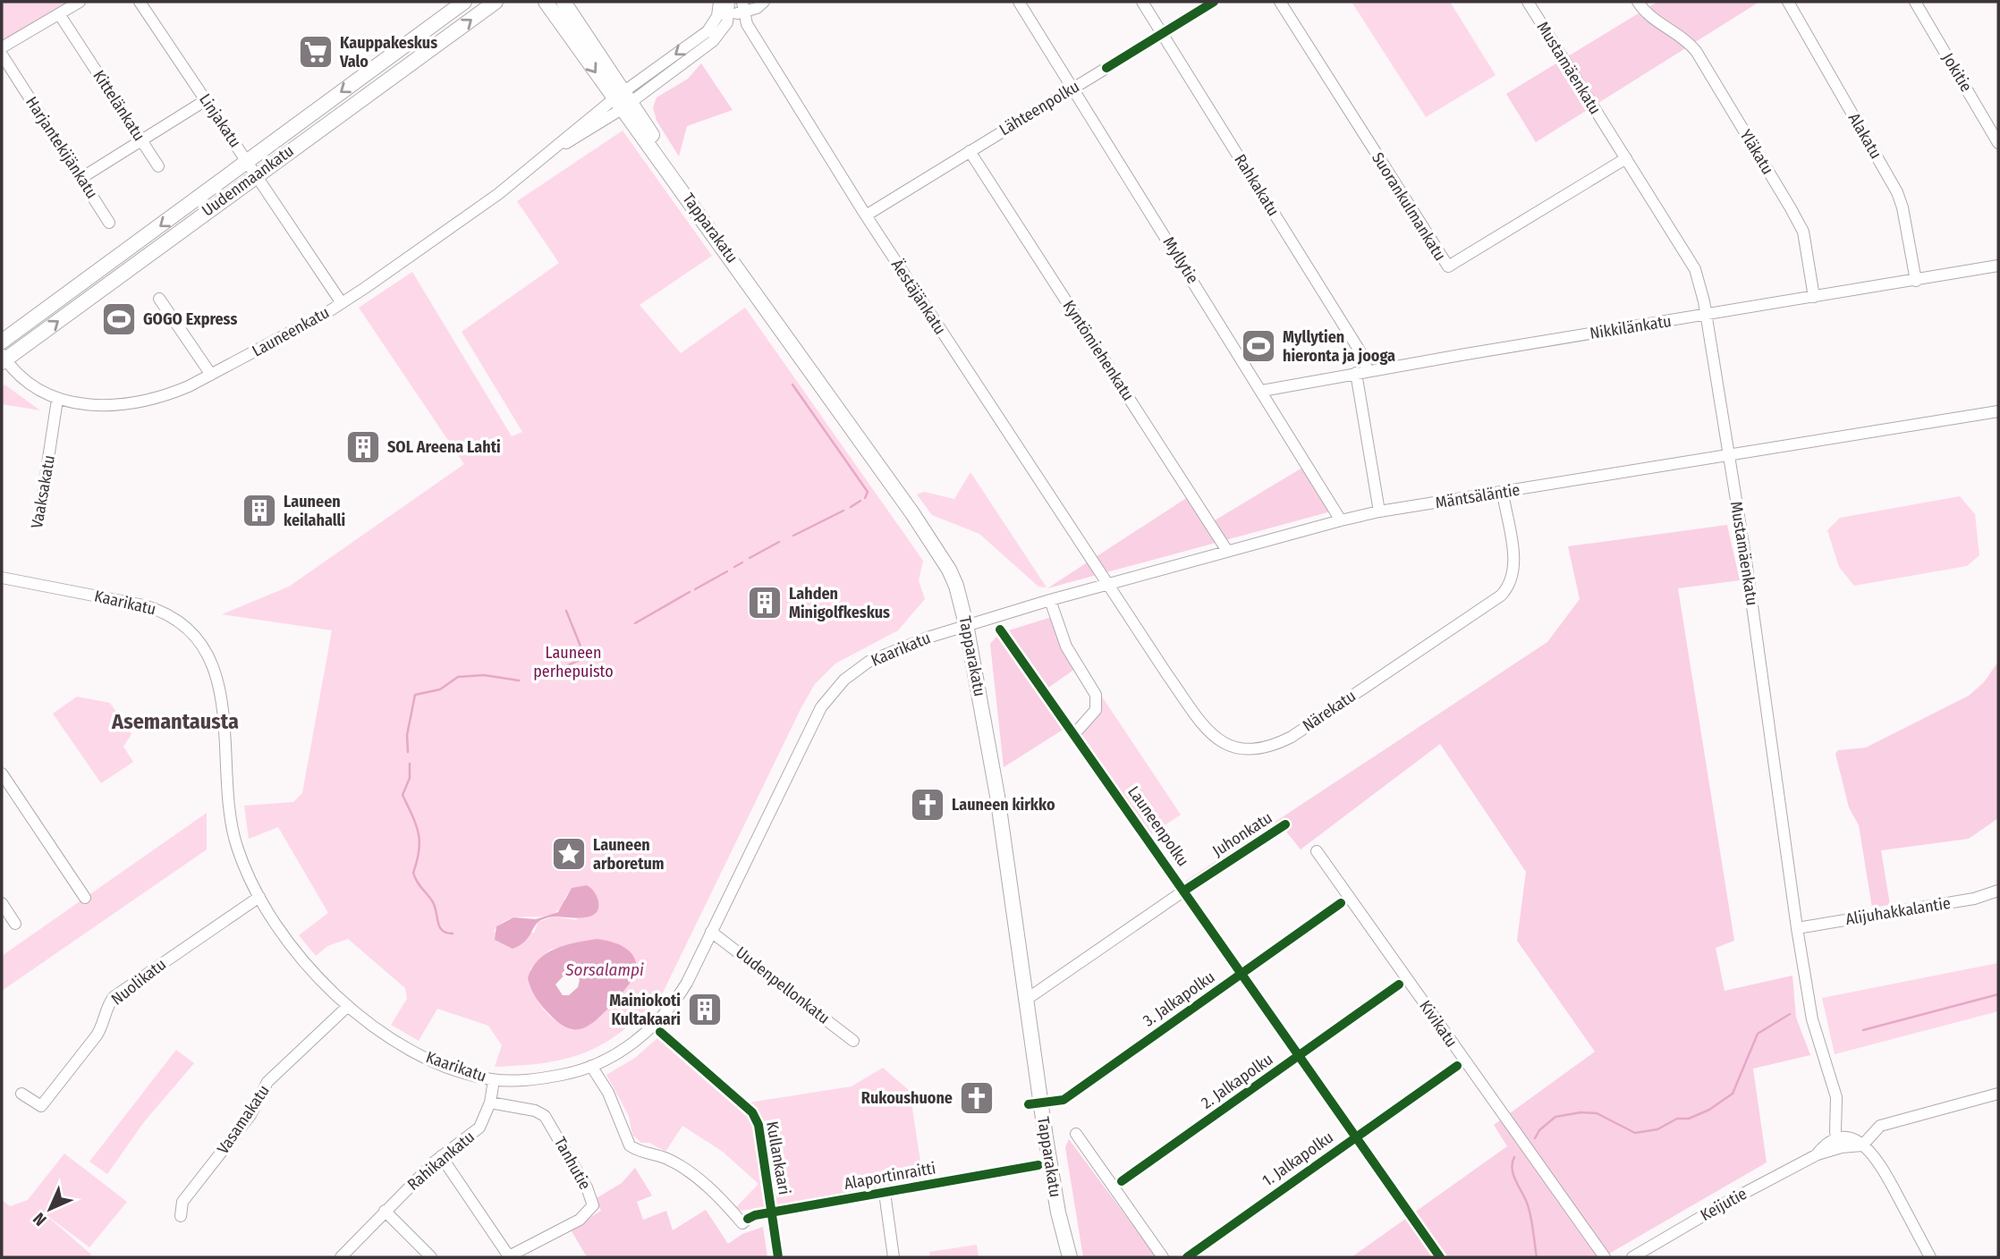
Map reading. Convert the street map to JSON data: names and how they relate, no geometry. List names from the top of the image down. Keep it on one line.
{"streets":{"main road":["Uudenmaankatu","Tapparakatu"],"street":["Mustamäenkatu","Jokitie","Kittelänkatu","Lähteenpolku","Linjakatu","Alakatu","Harjantekijänkatu","Yläkatu","Rahkakatu","Suorankulmankatu","Myllytie","Äestäjänkatu","Nikkilänkatu","Launeenkatu","Kyntömiehenkatu","Vaaksakatu","Mäntsäläntie","Kaarikatu","Närekatu","Alijuhakkalantie","Nuolikatu","Uudenpellonkatu","Kivikatu","Vasamakatu","Rahikankatu","Tanhutie","Keijutie"],"cycle path":["Launeenpolku","Juhonkatu","3. Jalkapolku","2. Jalkapolku","Kullankaari","1. Jalkapolku","Alaportinraitti"]},"crossings":[["Mustamäenkatu","Suorankulmankatu"],["Mustamäenkatu","Nikkilänkatu"],["Mustamäenkatu","Mäntsäläntie"],["Mustamäenkatu","Alijuhakkalantie"],["Mustamäenkatu","Keijutie"],["Lähteenpolku","Myllytie"],["Lähteenpolku","Äestäjänkatu"],["Lähteenpolku","Kyntömiehenkatu"],["Linjakatu","Uudenmaankatu"],["Linjakatu","Launeenkatu"],["Alakatu","Nikkilänkatu"],["Yläkatu","Nikkilänkatu"],["Uudenmaankatu","Launeenkatu"],["Rahkakatu","Nikkilänkatu"],["Rahkakatu","Mäntsäläntie"],["Tapparakatu","Launeenkatu"],["Tapparakatu","Mäntsäläntie"],["Tapparakatu","Kaarikatu"],["Myllytie","Nikkilänkatu"],["Myllytie","Mäntsäläntie"],["Äestäjänkatu","Launeenkatu"],["Äestäjänkatu","Mäntsäläntie"],["Äestäjänkatu","Närekatu"],["Launeenkatu","Vaaksakatu"],["Kyntömiehenkatu","Mäntsäläntie"],["Mäntsäläntie","Kaarikatu"],["Mäntsäläntie","Närekatu"],["Kaarikatu","Nuolikatu"],["Kaarikatu","Uudenpellonkatu"],["Kaarikatu","Vasamakatu"],["Kaarikatu","Rahikankatu"],["Rahikankatu","Tanhutie"]],"districts":["Asemantausta"],"water":["Sorsalampi"],"parks":["Launeen perhepuisto"],"places":{"supermarket":["Kauppakeskus Valo"],"sports":["GOGO Express","Myllytien hieronta ja jooga"],"building":["SOL Areena Lahti","Launeen keilahalli","Lahden Minigolfkeskus","Mainiokoti Kultakaari"],"church":["Launeen kirkko","Rukoushuone"],"place":["Launeen arboretum"]},"north":"bottom left"}
